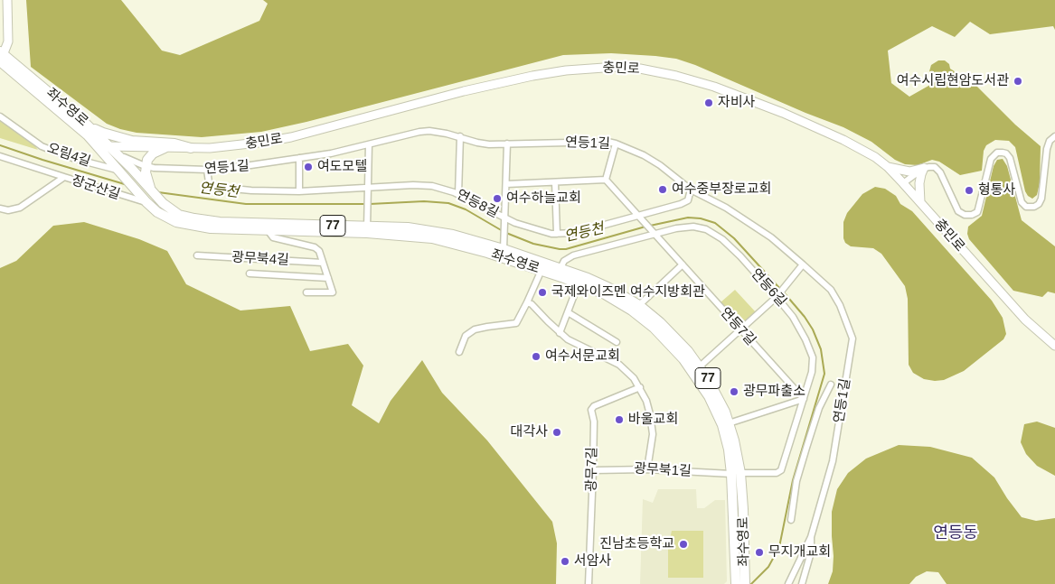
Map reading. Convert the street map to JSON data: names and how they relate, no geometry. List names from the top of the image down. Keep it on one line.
{"streets":{"main road":["좌수영로","77"],"street":["충민로","연등1길","오림4길","장군산길","연등8길","광무북4길","연등6길","연등7길","광무7길","광무북1길"]},"crossings":[["충민로","좌수영로"],["좌수영로","연등1길"],["좌수영로","오림4길"],["좌수영로","장군산길"],["좌수영로","77"],["좌수영로","광무북4길"],["좌수영로","연등6길"],["좌수영로","광무북1길"],["연등1길","연등8길"],["오림4길","77"],["장군산길","77"],["연등8길","연등7길"],["연등6길","연등7길"],["연등6길","광무북1길"],["광무7길","광무북1길"]],"districts":["연등동"],"water":["연등천"],"places":["여수시립현암도서관","자비사","여도모텔","여수중부장로교회","형통사","여수하늘교회","국제와이즈멘 여수지방회관","여수서문교회","광무파출소","바울교회","대각사","진남초등학교","무지개교회","서암사"]}
